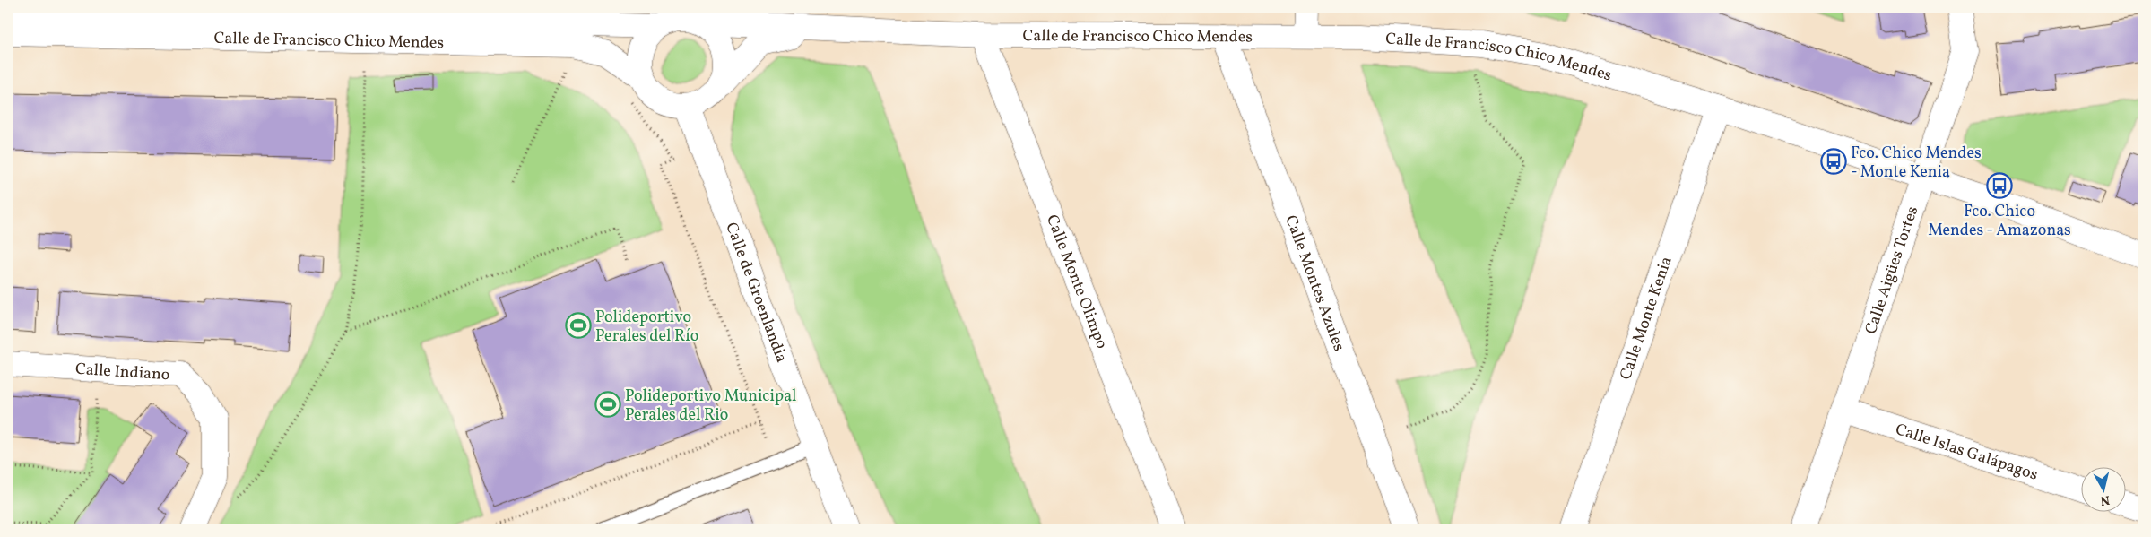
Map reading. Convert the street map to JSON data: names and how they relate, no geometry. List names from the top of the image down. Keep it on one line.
{"streets":{"street":["Calle de Francisco Chico Mendes","Calle Aigües Tortes","Calle Monte Olimpo","Calle Montes Azules","Calle de Groenlandia","Calle Monte Kenia","Calle Indiano","Calle Islas Galápagos"]},"crossings":[["Calle de Francisco Chico Mendes","Calle Aigües Tortes"],["Calle de Francisco Chico Mendes","Calle Monte Olimpo"],["Calle de Francisco Chico Mendes","Calle Montes Azules"],["Calle de Francisco Chico Mendes","Calle de Groenlandia"],["Calle de Francisco Chico Mendes","Calle Monte Kenia"],["Calle Aigües Tortes","Calle Islas Galápagos"]],"places":{"bus stop":["Fco. Chico Mendes - Monte Kenia","Fco. Chico Mendes - Amazonas"],"sports":["Polideportivo Perales del Río","Polideportivo Municipal Perales del Rio"]},"north":"bottom"}
